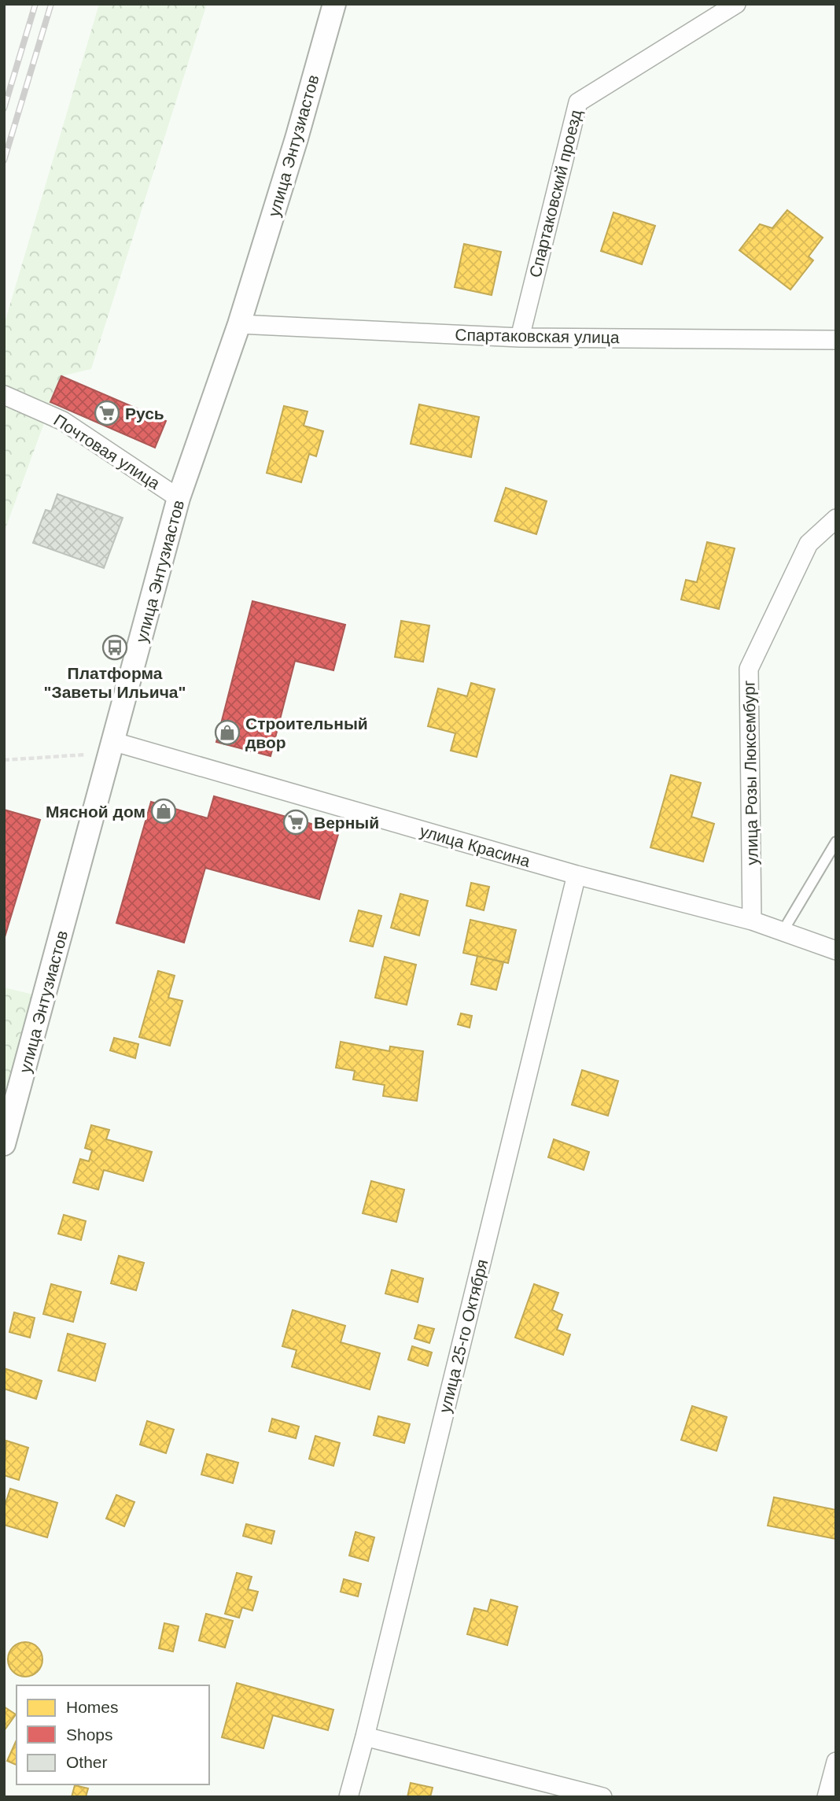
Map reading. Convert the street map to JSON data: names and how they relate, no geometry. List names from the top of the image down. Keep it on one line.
{"streets":{"street":["улица Энтузиастов","Спартаковский проезд","Спартаковская улица","Почтовая улица","улица Розы Люксембург","улица Красина","улица 25-го Октября"]},"crossings":[["улица Энтузиастов","Спартаковская улица"],["улица Энтузиастов","Почтовая улица"],["улица Энтузиастов","улица Красина"],["Спартаковский проезд","Спартаковская улица"],["улица Розы Люксембург","улица Красина"],["улица Красина","улица 25-го Октября"]],"places":{"supermarket":["Русь","Верный"],"bus stop":["Платформа \"Заветы Ильича\""],"shop":["Строительный двор","Мясной дом"]},"legend":["Homes","Shops","Other"]}
